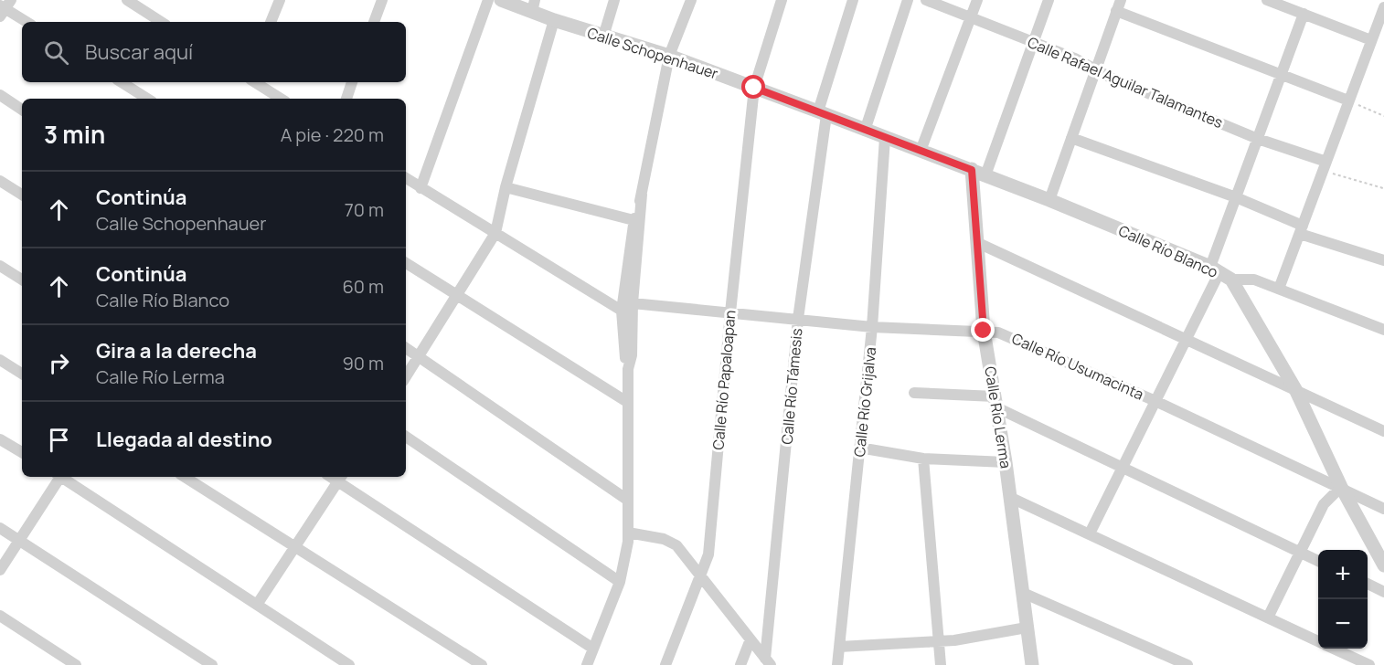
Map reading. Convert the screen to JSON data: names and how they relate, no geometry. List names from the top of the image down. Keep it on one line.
{"streets":{"street":["Calle Schopenhauer","Calle Rafael Aguilar Talamantes","Calle Río Blanco","Calle Río Usumacinta","Calle Río Papaloapan","Calle Río Támesis","Calle Río Grijalva","Calle Río Lerma"]},"crossings":[["Calle Schopenhauer","Calle Río Blanco"],["Calle Schopenhauer","Calle Río Papaloapan"],["Calle Schopenhauer","Calle Río Támesis"],["Calle Río Blanco","Calle Río Usumacinta"],["Calle Río Blanco","Calle Río Grijalva"],["Calle Río Blanco","Calle Río Lerma"],["Calle Río Usumacinta","Calle Río Papaloapan"],["Calle Río Usumacinta","Calle Río Támesis"],["Calle Río Usumacinta","Calle Río Grijalva"],["Calle Río Usumacinta","Calle Río Lerma"]],"page":{"search":"Buscar aquí","heading":["3 min","A pie · 220 m"],"list":[["Continúa","Calle Schopenhauer","70 m"],["Continúa","Calle Río Blanco","60 m"],["Gira a la derecha","Calle Río Lerma","90 m"],"Llegada al destino"],"map_buttons":["+","−"]}}
